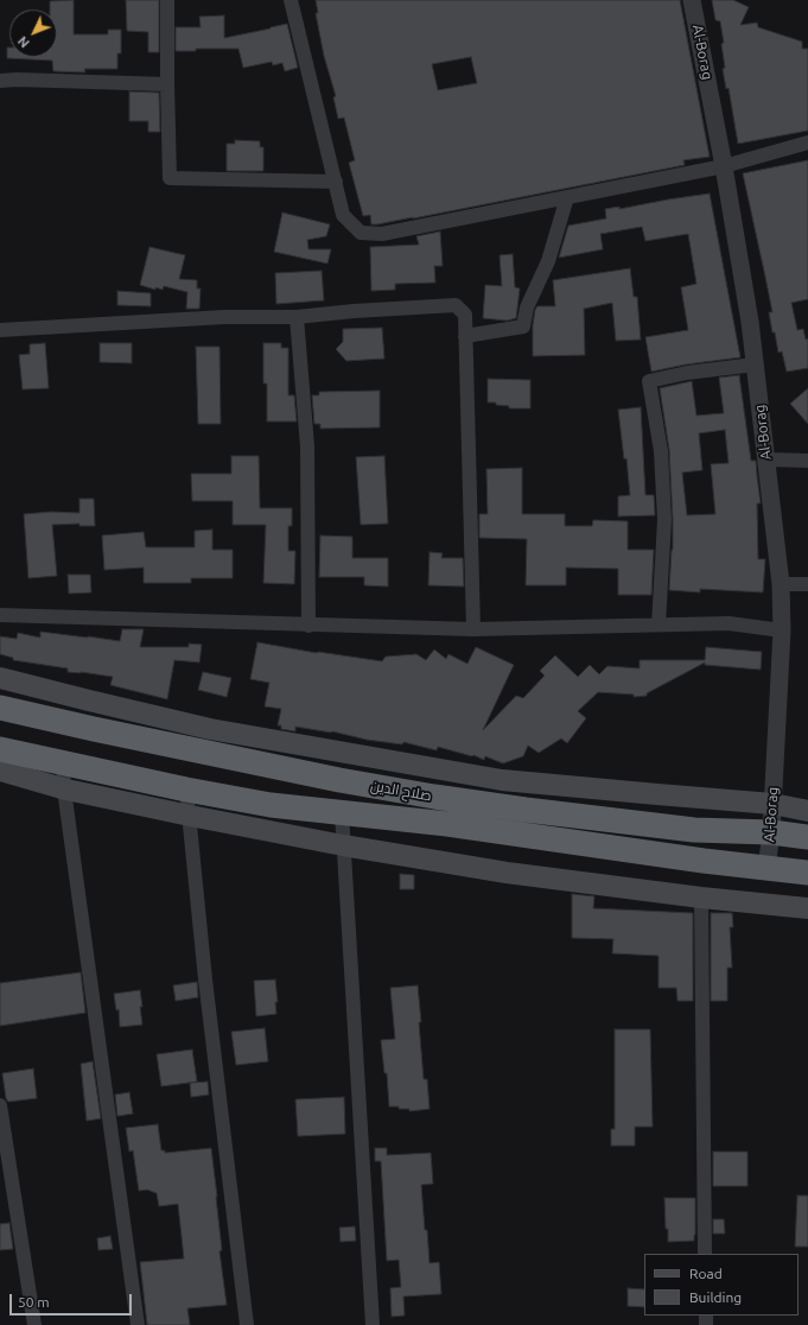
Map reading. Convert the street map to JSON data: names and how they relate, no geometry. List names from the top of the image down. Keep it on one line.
{"streets":{"highway":["صلاح الدين"],"street":["Al-Borag"]},"crossings":[["Al-Borag","صلاح الدين"]],"legend":["Road","Building"],"scale_bar":"50 m","north":"bottom left"}
